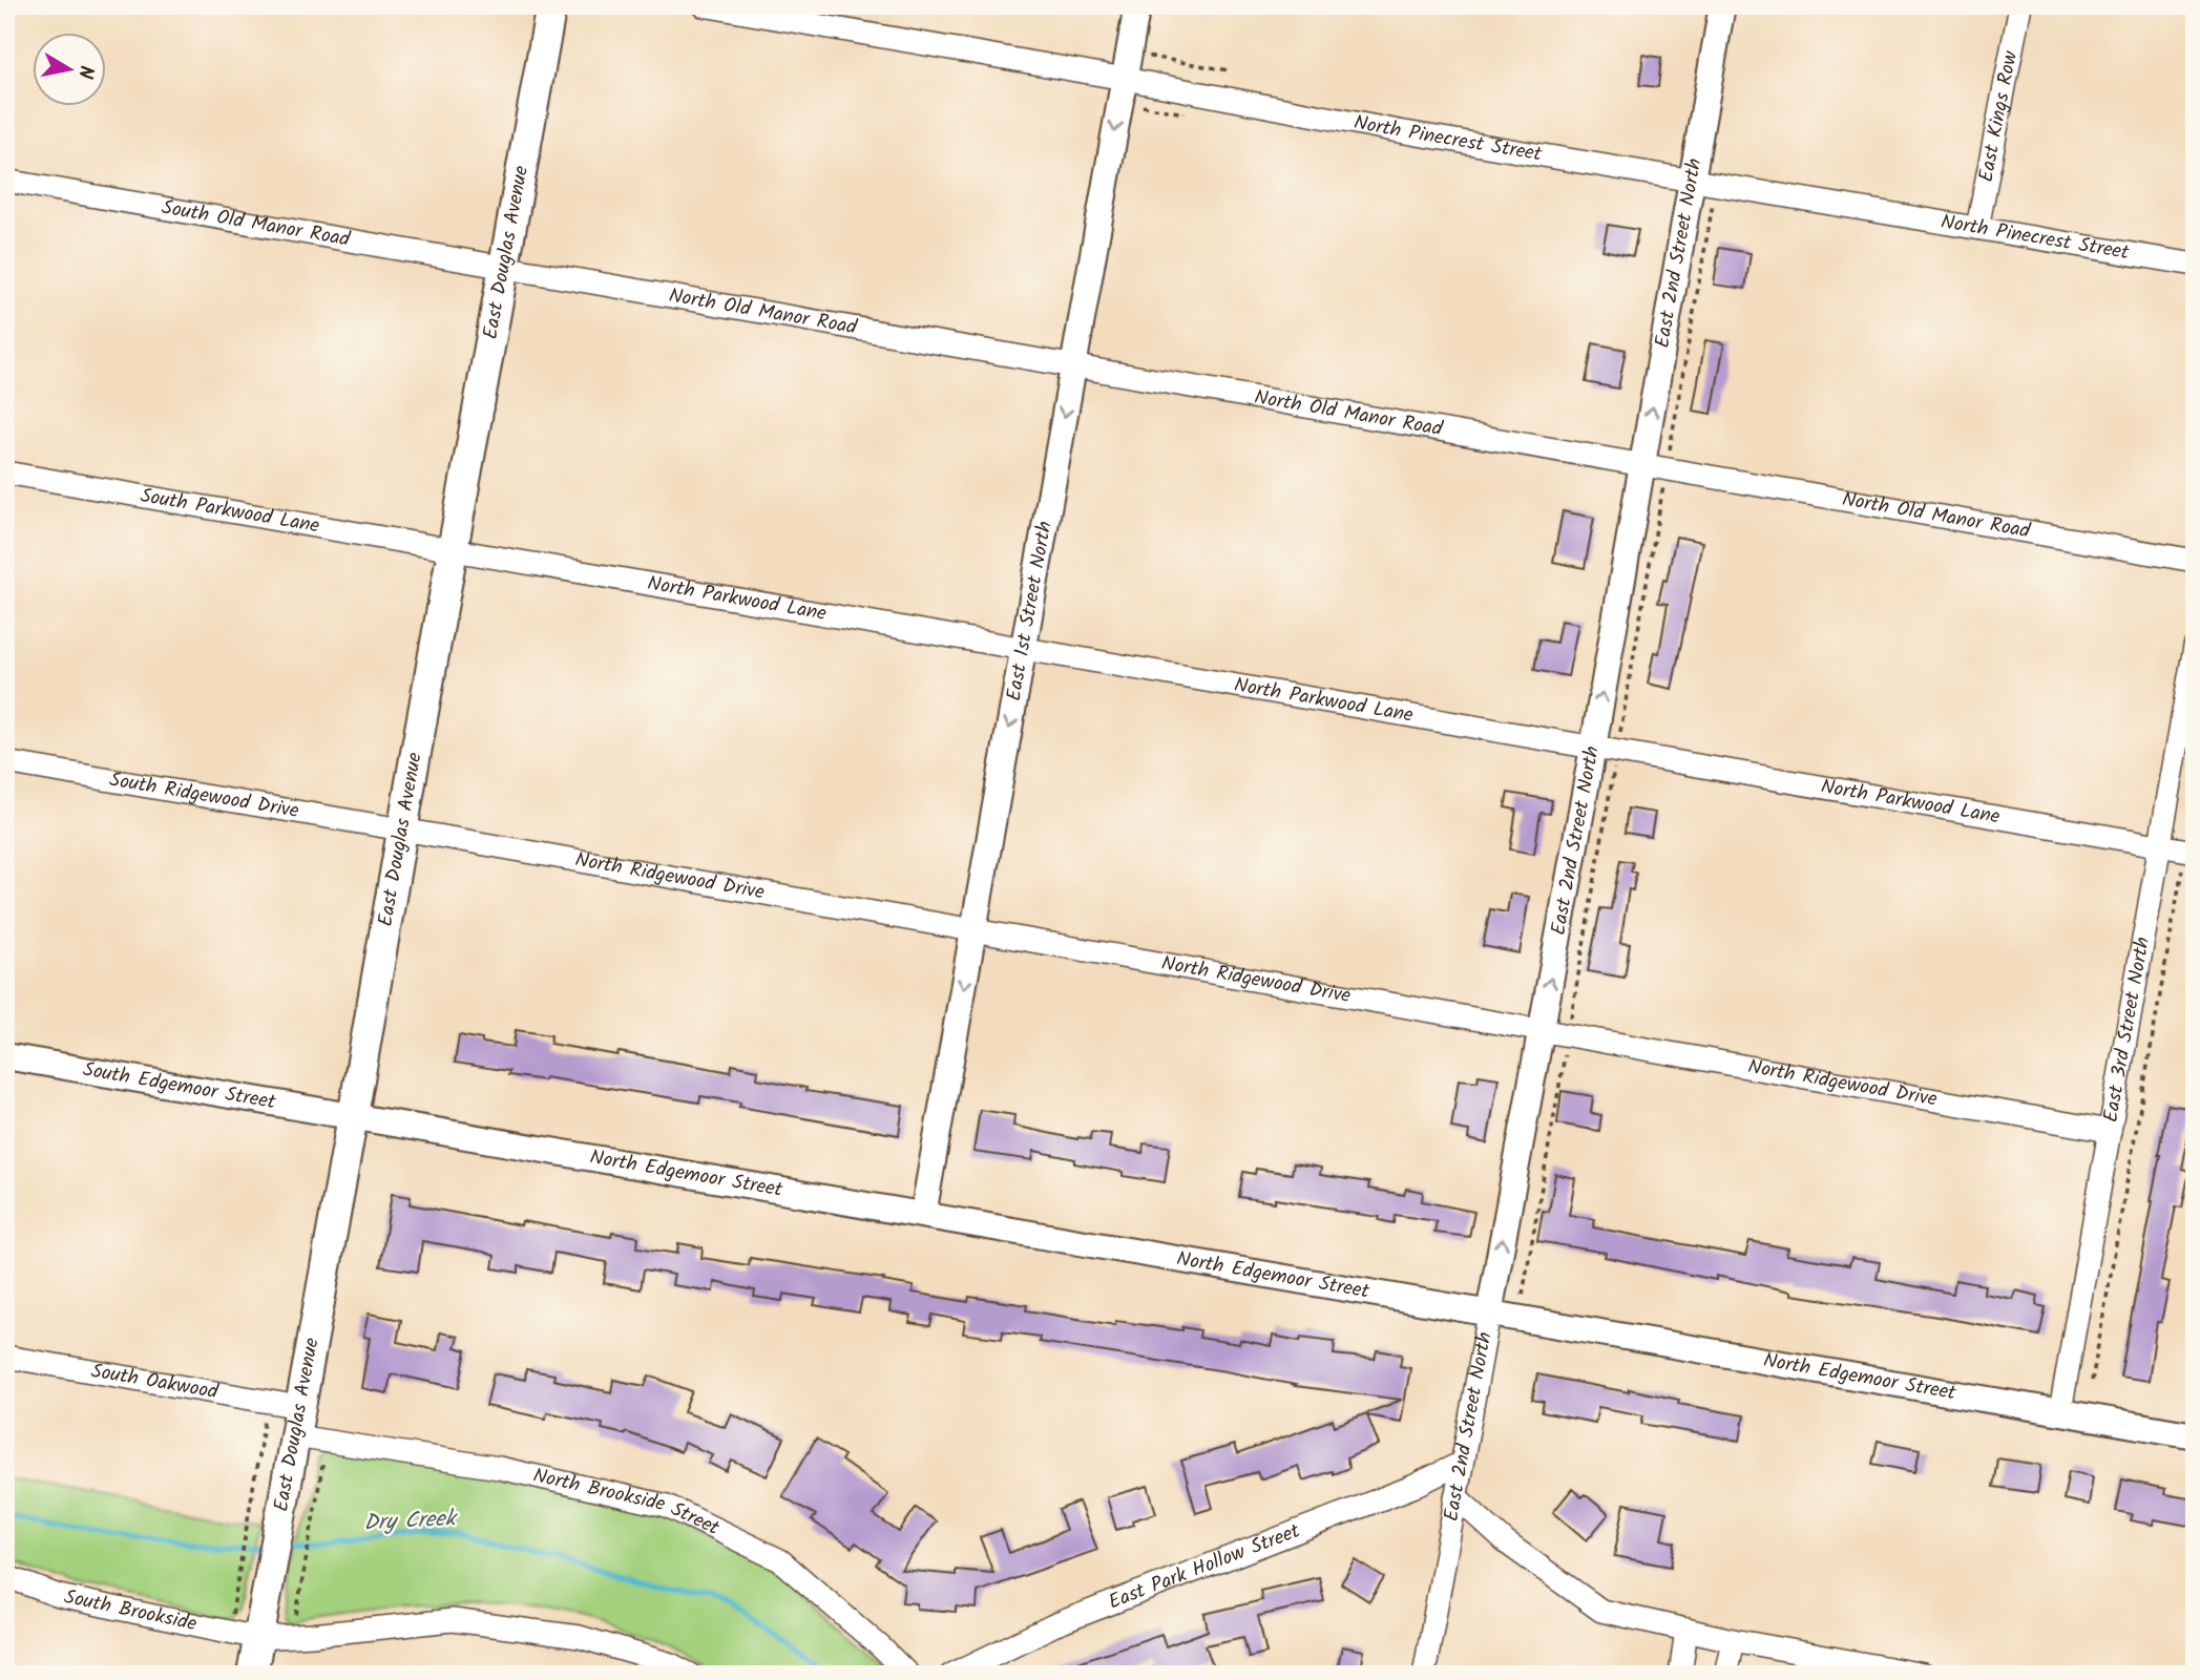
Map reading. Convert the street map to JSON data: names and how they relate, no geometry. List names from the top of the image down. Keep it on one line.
{"streets":{"main road":["East Douglas Avenue"],"street":["East Kings Row","North Pinecrest Street","South Old Manor Road","East 2nd Street North","North Old Manor Road","South Parkwood Lane","North Parkwood Lane","East 1st Street North","South Ridgewood Drive","North Ridgewood Drive","East 3rd Street North","South Edgemoor Street","North Edgemoor Street","South Oakwood","North Brookside Street","East Park Hollow Street","South Brookside"]},"crossings":[["East Kings Row","North Pinecrest Street"],["North Pinecrest Street","East 2nd Street North"],["North Pinecrest Street","East 1st Street North"],["South Old Manor Road","East Douglas Avenue"],["South Old Manor Road","North Old Manor Road"],["East Douglas Avenue","North Old Manor Road"],["East Douglas Avenue","South Parkwood Lane"],["East Douglas Avenue","North Parkwood Lane"],["East Douglas Avenue","South Ridgewood Drive"],["East Douglas Avenue","North Ridgewood Drive"],["East Douglas Avenue","South Edgemoor Street"],["East Douglas Avenue","North Edgemoor Street"],["East Douglas Avenue","South Oakwood"],["East Douglas Avenue","North Brookside Street"],["East Douglas Avenue","South Brookside"],["East 2nd Street North","North Old Manor Road"],["East 2nd Street North","North Parkwood Lane"],["East 2nd Street North","North Ridgewood Drive"],["East 2nd Street North","North Edgemoor Street"],["East 2nd Street North","East Park Hollow Street"],["North Old Manor Road","East 1st Street North"],["South Parkwood Lane","North Parkwood Lane"],["North Parkwood Lane","East 1st Street North"],["North Parkwood Lane","East 3rd Street North"],["East 1st Street North","North Ridgewood Drive"],["East 1st Street North","North Edgemoor Street"],["South Ridgewood Drive","North Ridgewood Drive"],["North Ridgewood Drive","East 3rd Street North"],["East 3rd Street North","North Edgemoor Street"],["South Edgemoor Street","North Edgemoor Street"],["South Oakwood","North Brookside Street"]],"one_way":["East 2nd Street North","East 1st Street North"],"water":["Dry Creek"],"north":"right"}
